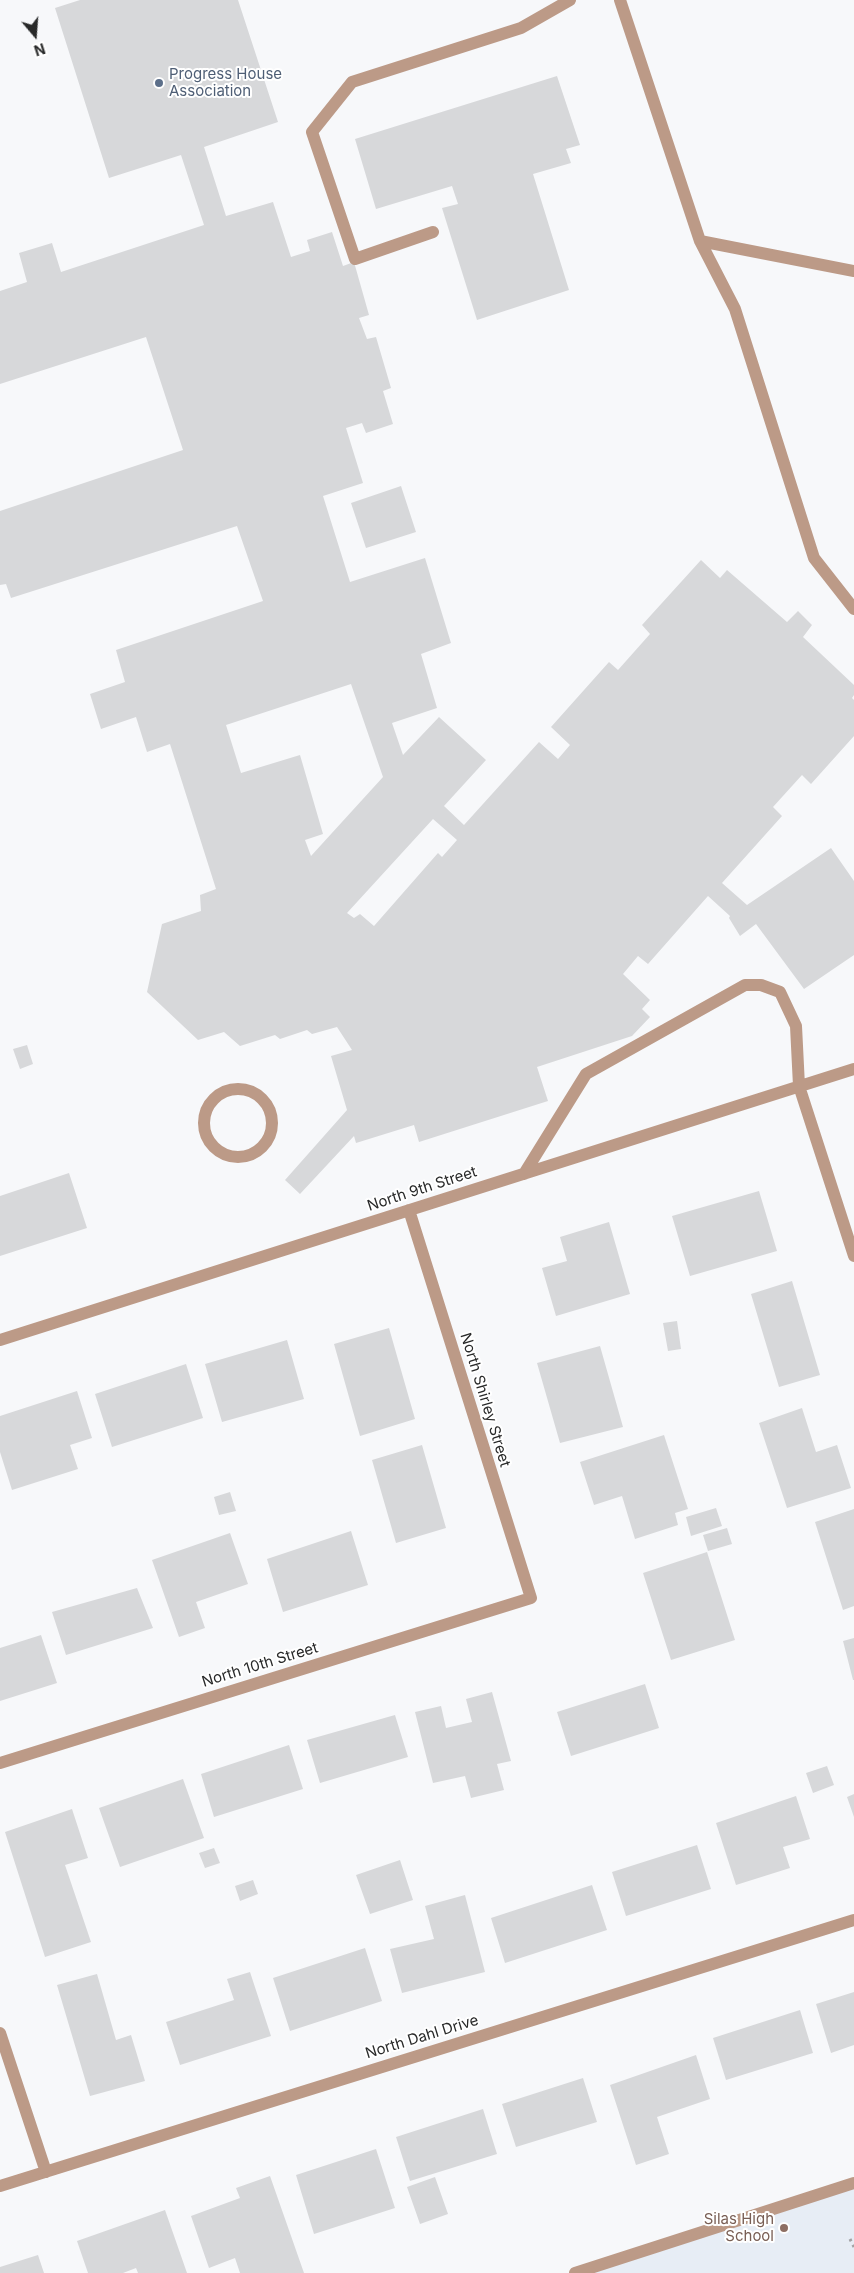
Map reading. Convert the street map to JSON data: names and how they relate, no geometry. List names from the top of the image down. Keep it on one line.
{"streets":{"street":["North 9th Street","North Shirley Street","North 10th Street","North Dahl Drive"]},"crossings":[["North 9th Street","North Shirley Street"],["North Shirley Street","North 10th Street"]],"places":["Progress House Association","Silas High School"],"north":"bottom"}
